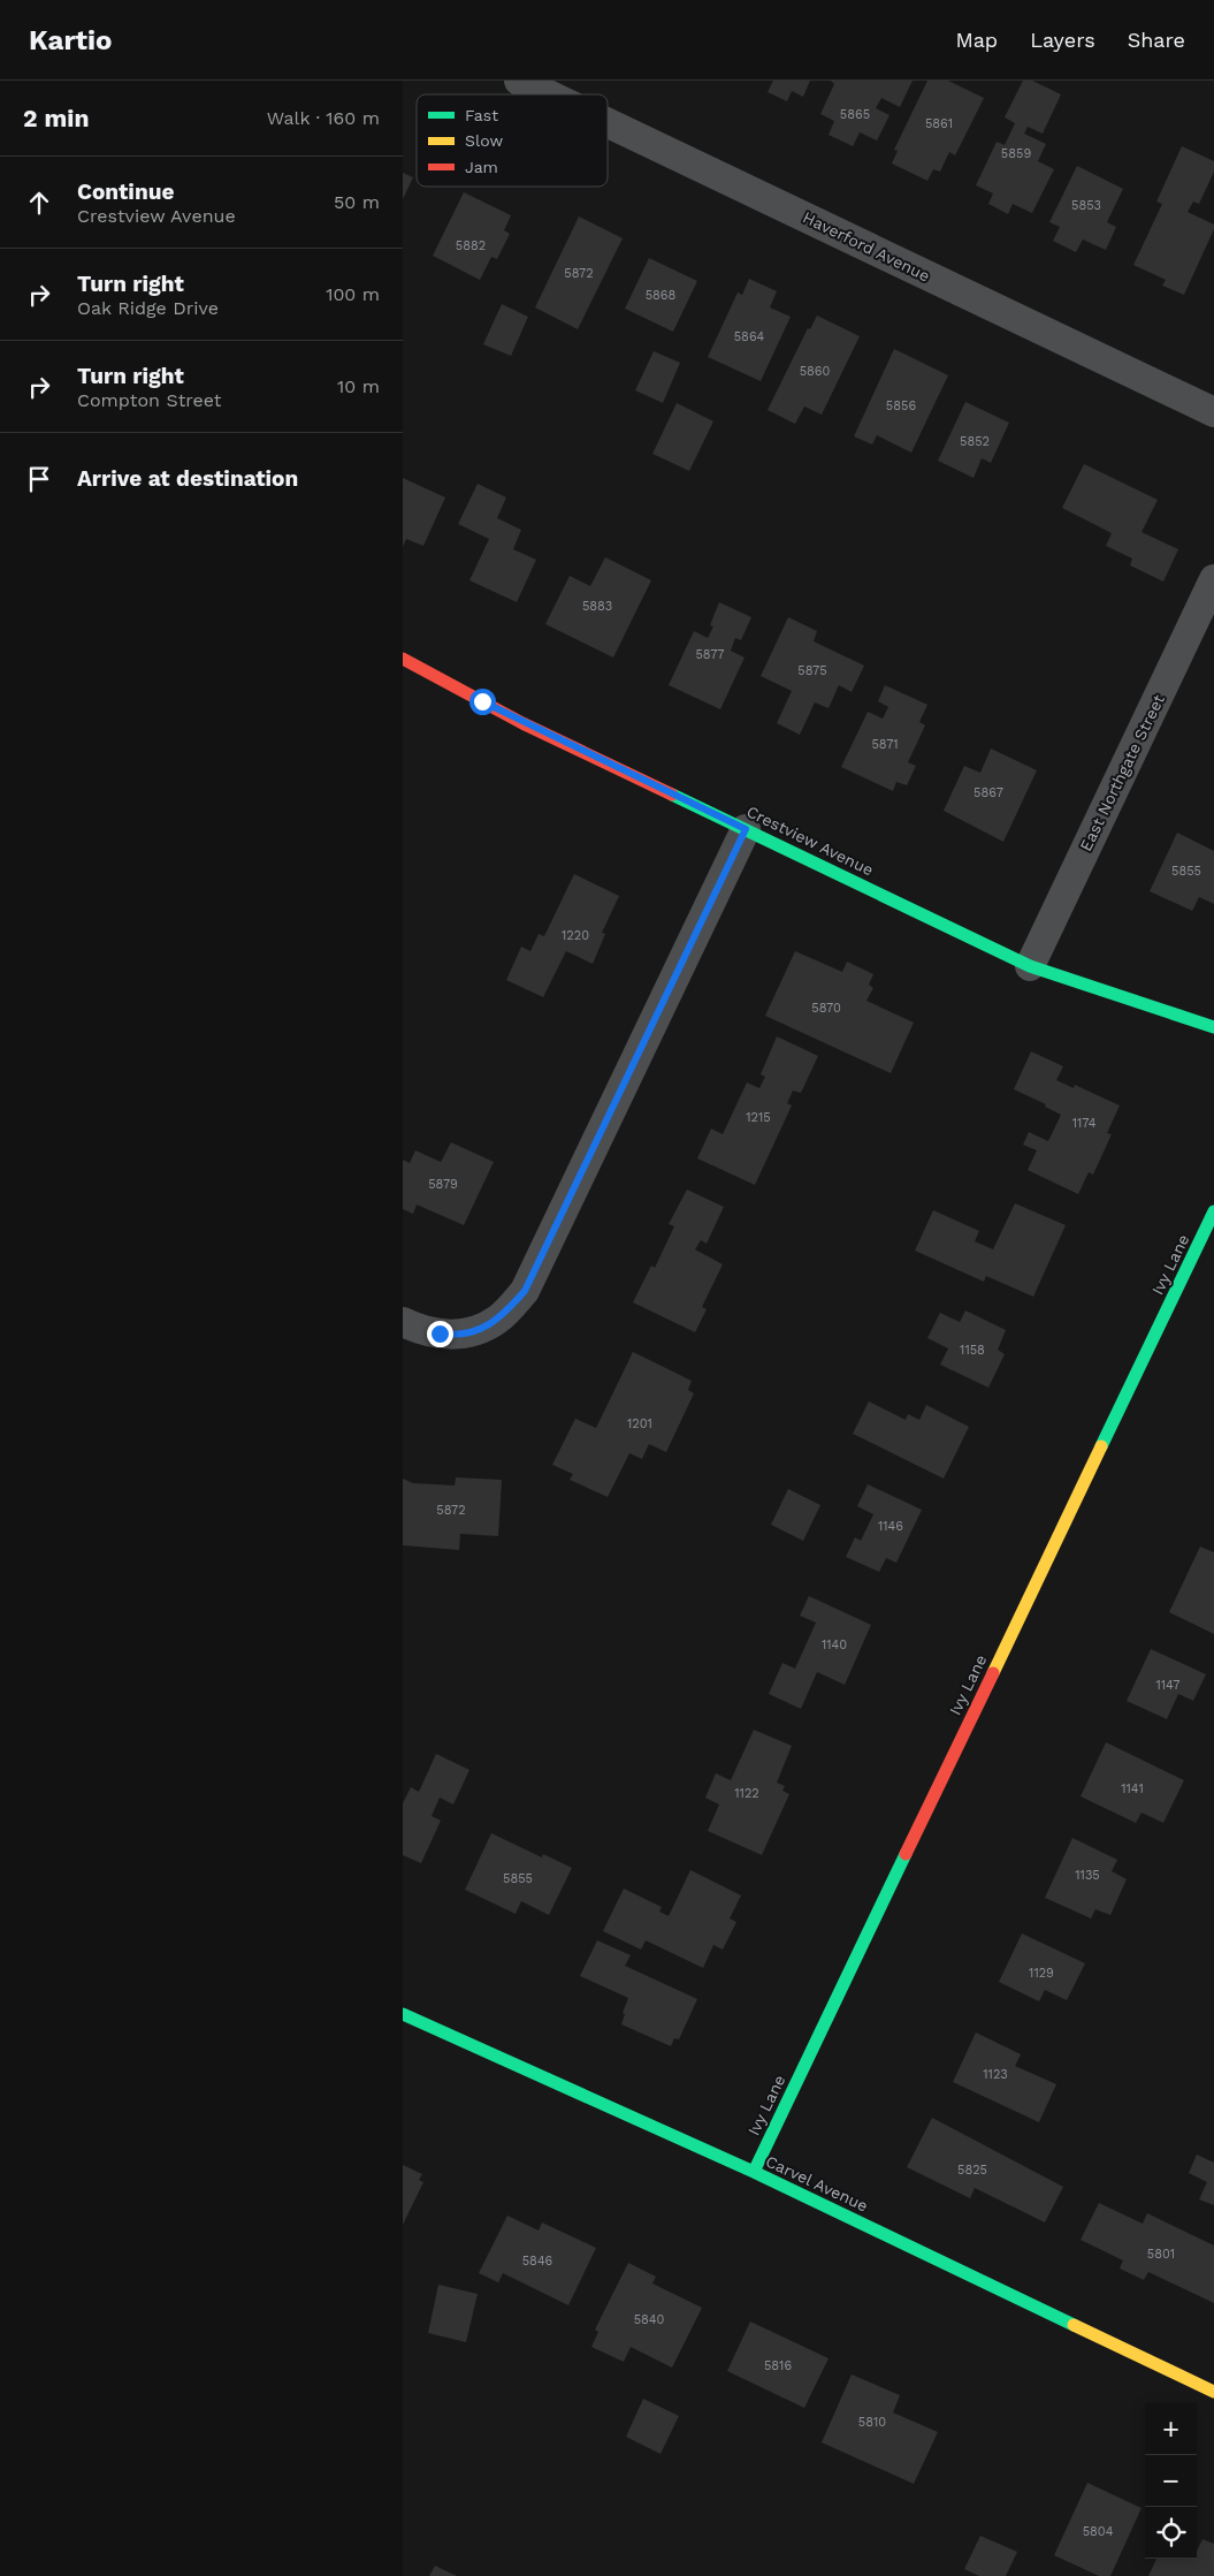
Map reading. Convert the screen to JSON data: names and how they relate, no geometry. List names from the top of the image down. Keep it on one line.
{"streets":{"street":["Haverford Avenue","East Northgate Street","Crestview Avenue","Ivy Lane","Carvel Avenue"]},"crossings":[["East Northgate Street","Crestview Avenue"],["Ivy Lane","Carvel Avenue"]],"house_numbers":["5865","5861","5859","5853","5882","5872","5868","5864","5860","5856","5852","5883","5877","5875","5871","5867","5855","1220","5870","1215","1174","5879","1158","1201","5872","1146","1140","1147","1141","1122","1135","5855","1129","1123","5825","5801","5846","5840","5816","5810","5804"],"legend":["Fast","Slow","Jam"],"page":{"header":"Kartio","nav":["Map","Layers","Share"],"heading":["2 min","Walk · 160 m"],"list":[["Continue","Crestview Avenue","50 m"],["Turn right","Oak Ridge Drive","100 m"],["Turn right","Compton Street","10 m"],"Arrive at destination"],"map_buttons":["+","−"]}}
